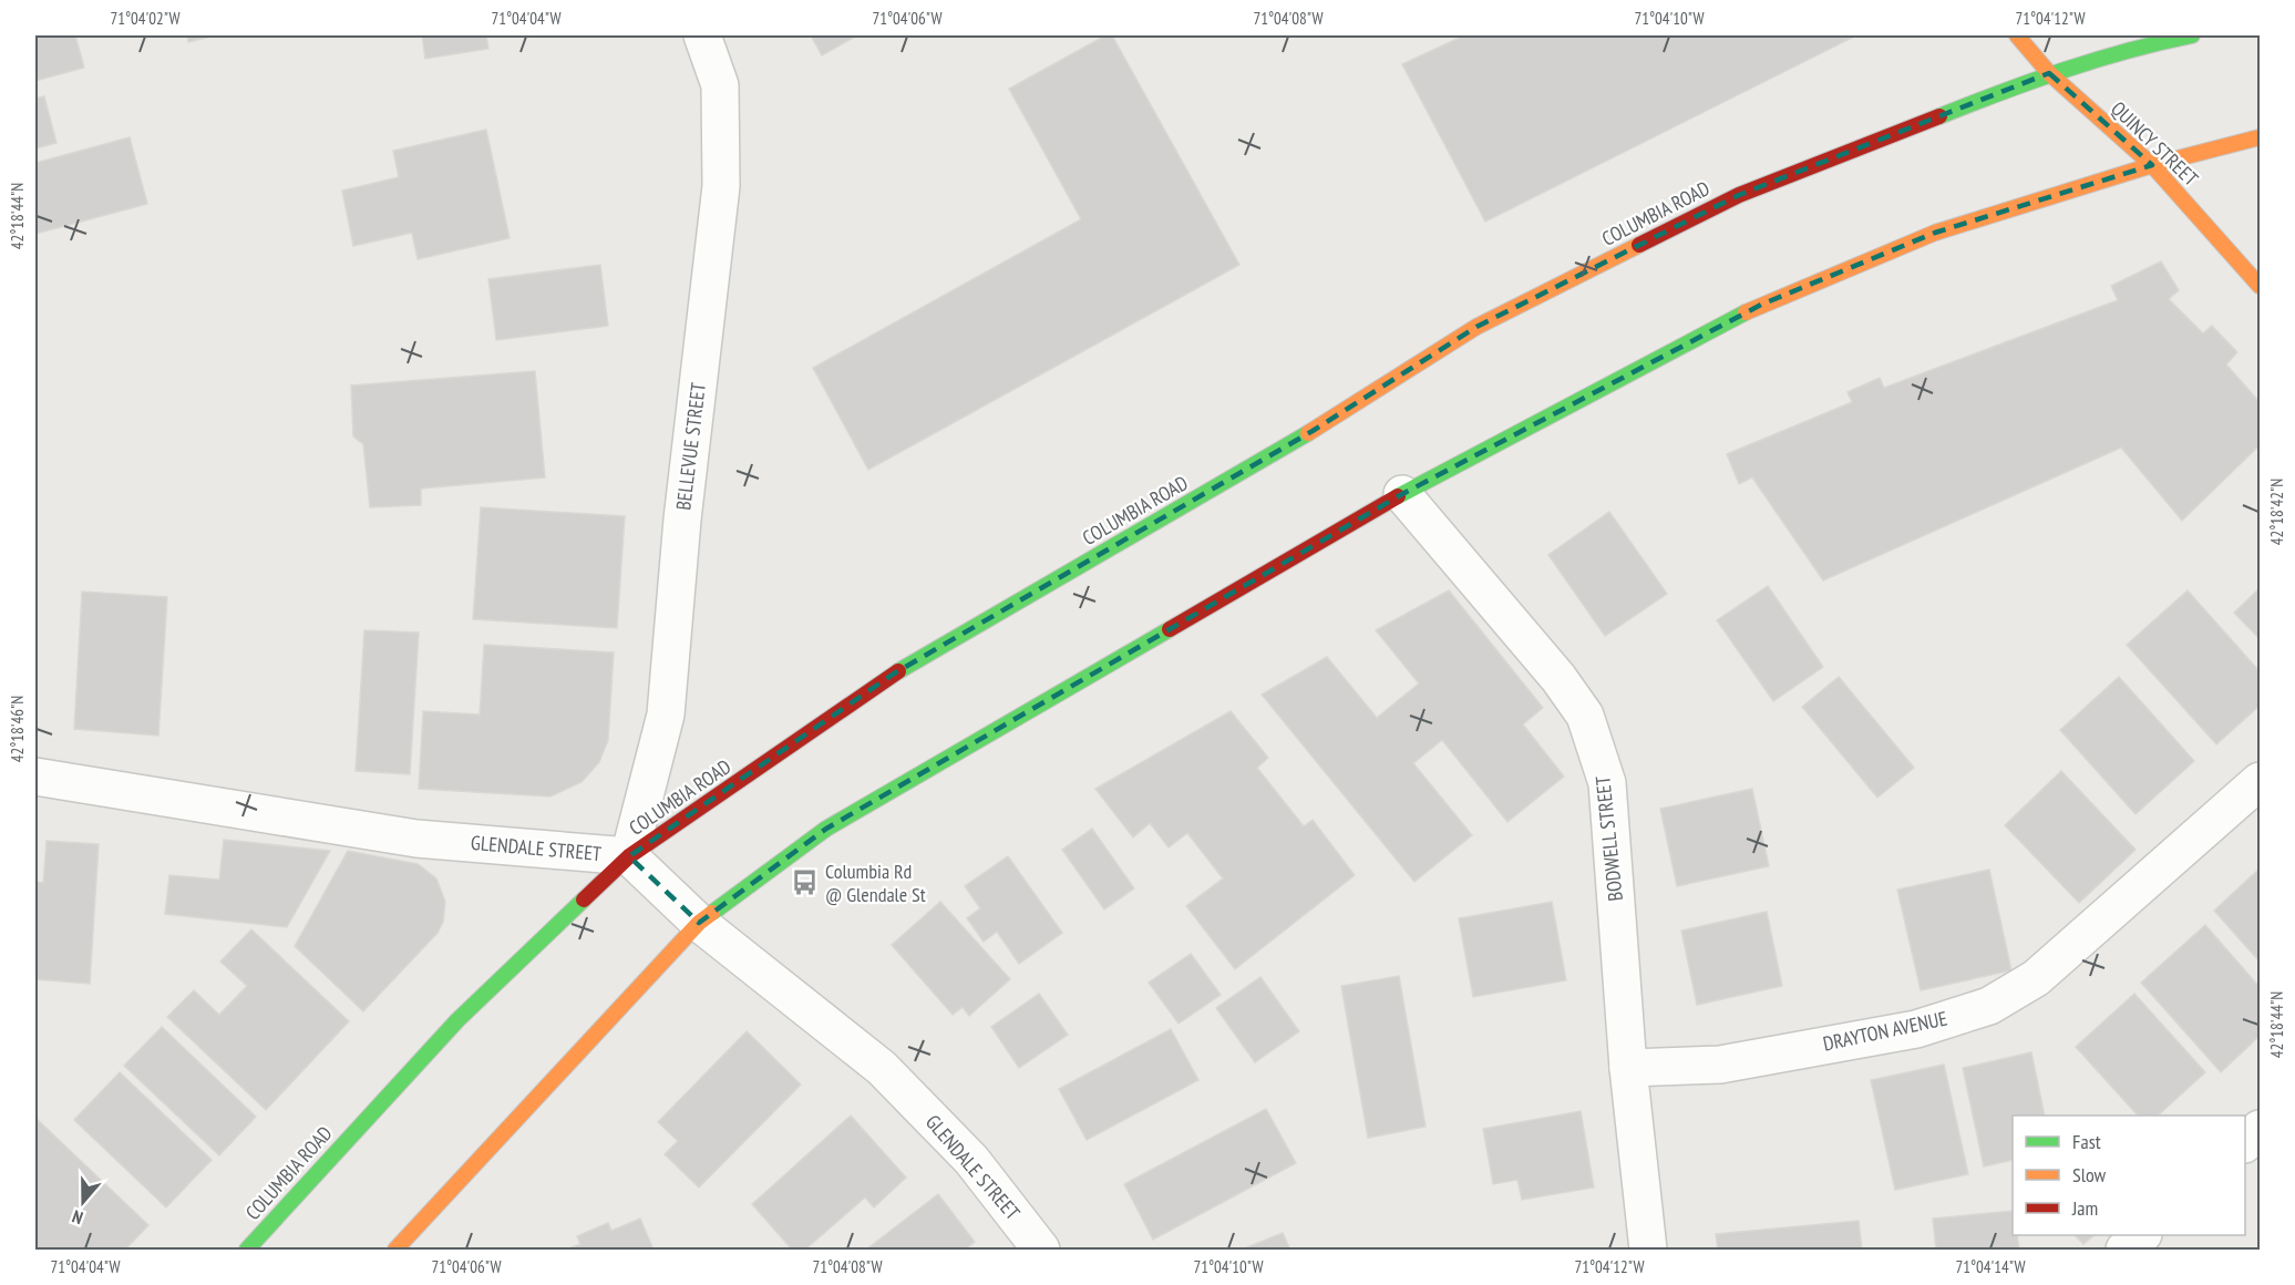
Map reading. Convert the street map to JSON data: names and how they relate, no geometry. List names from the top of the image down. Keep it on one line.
{"streets":{"main road":["QUINCY STREET","COLUMBIA ROAD"],"street":["BELLEVUE STREET","BODWELL STREET","GLENDALE STREET","DRAYTON AVENUE"]},"crossings":[["QUINCY STREET","COLUMBIA ROAD"],["COLUMBIA ROAD","BELLEVUE STREET"],["COLUMBIA ROAD","GLENDALE STREET"],["BELLEVUE STREET","GLENDALE STREET"],["BODWELL STREET","DRAYTON AVENUE"]],"places":{"bus stop":["Columbia Rd @ Glendale St"]},"legend":["Fast","Slow","Jam"],"north":"bottom","coordinates":["71°04'02\"W","71°04'04\"W","71°04'06\"W","71°04'08\"W","71°04'10\"W","71°04'12\"W","42°18'44\"N","42°18'42\"N","42°18'46\"N","71°04'14\"W"]}
